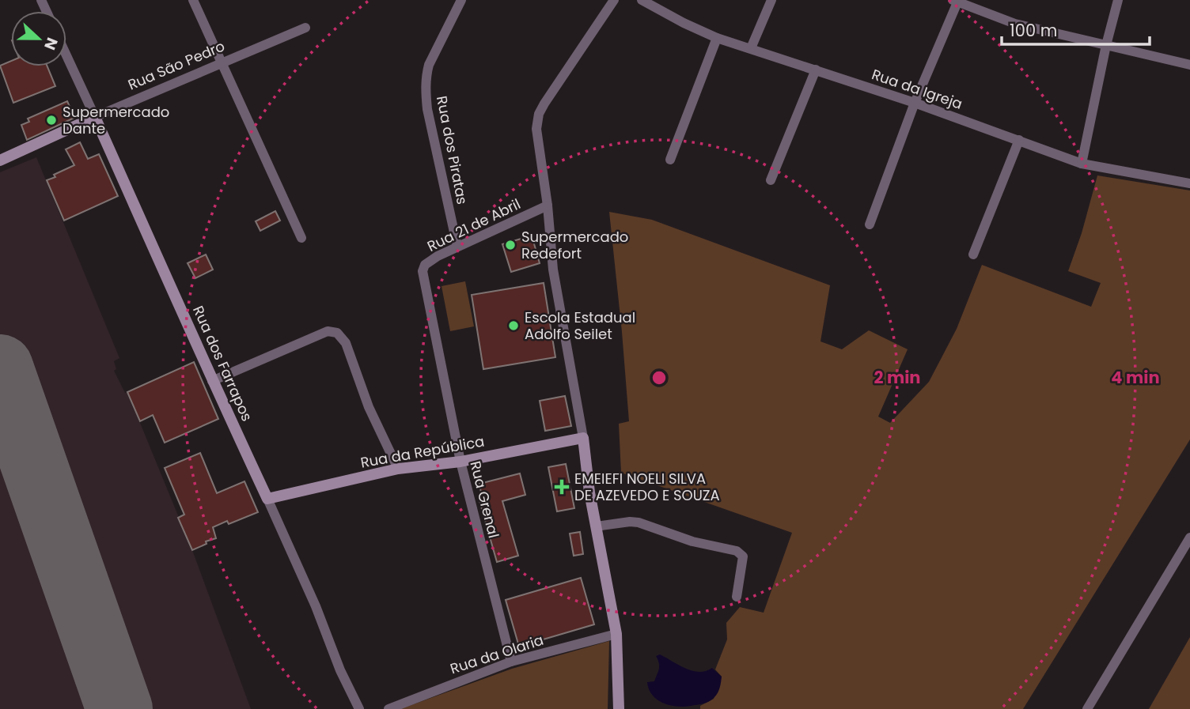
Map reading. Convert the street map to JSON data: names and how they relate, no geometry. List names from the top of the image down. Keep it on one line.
{"streets":{"street":["Rua São Pedro","Rua da Igreja","Rua dos Piratas","Rua 21 de Abril","Rua dos Farrapos","Rua da República","Rua Grenal","Rua da Olaria"]},"crossings":[["Rua São Pedro","Rua dos Farrapos"],["Rua dos Piratas","Rua 21 de Abril"],["Rua 21 de Abril","Rua Grenal"],["Rua dos Farrapos","Rua da República"],["Rua da República","Rua Grenal"],["Rua Grenal","Rua da Olaria"]],"places":{"other":["Supermercado Dante","Supermercado Redefort","Escola Estadual Adolfo Seilet"],"health":["EMEIEFI NOELI SILVA DE AZEVEDO E SOUZA"]},"scale_bar":"100 m","north":"right","rings":["2 min","4 min"]}
